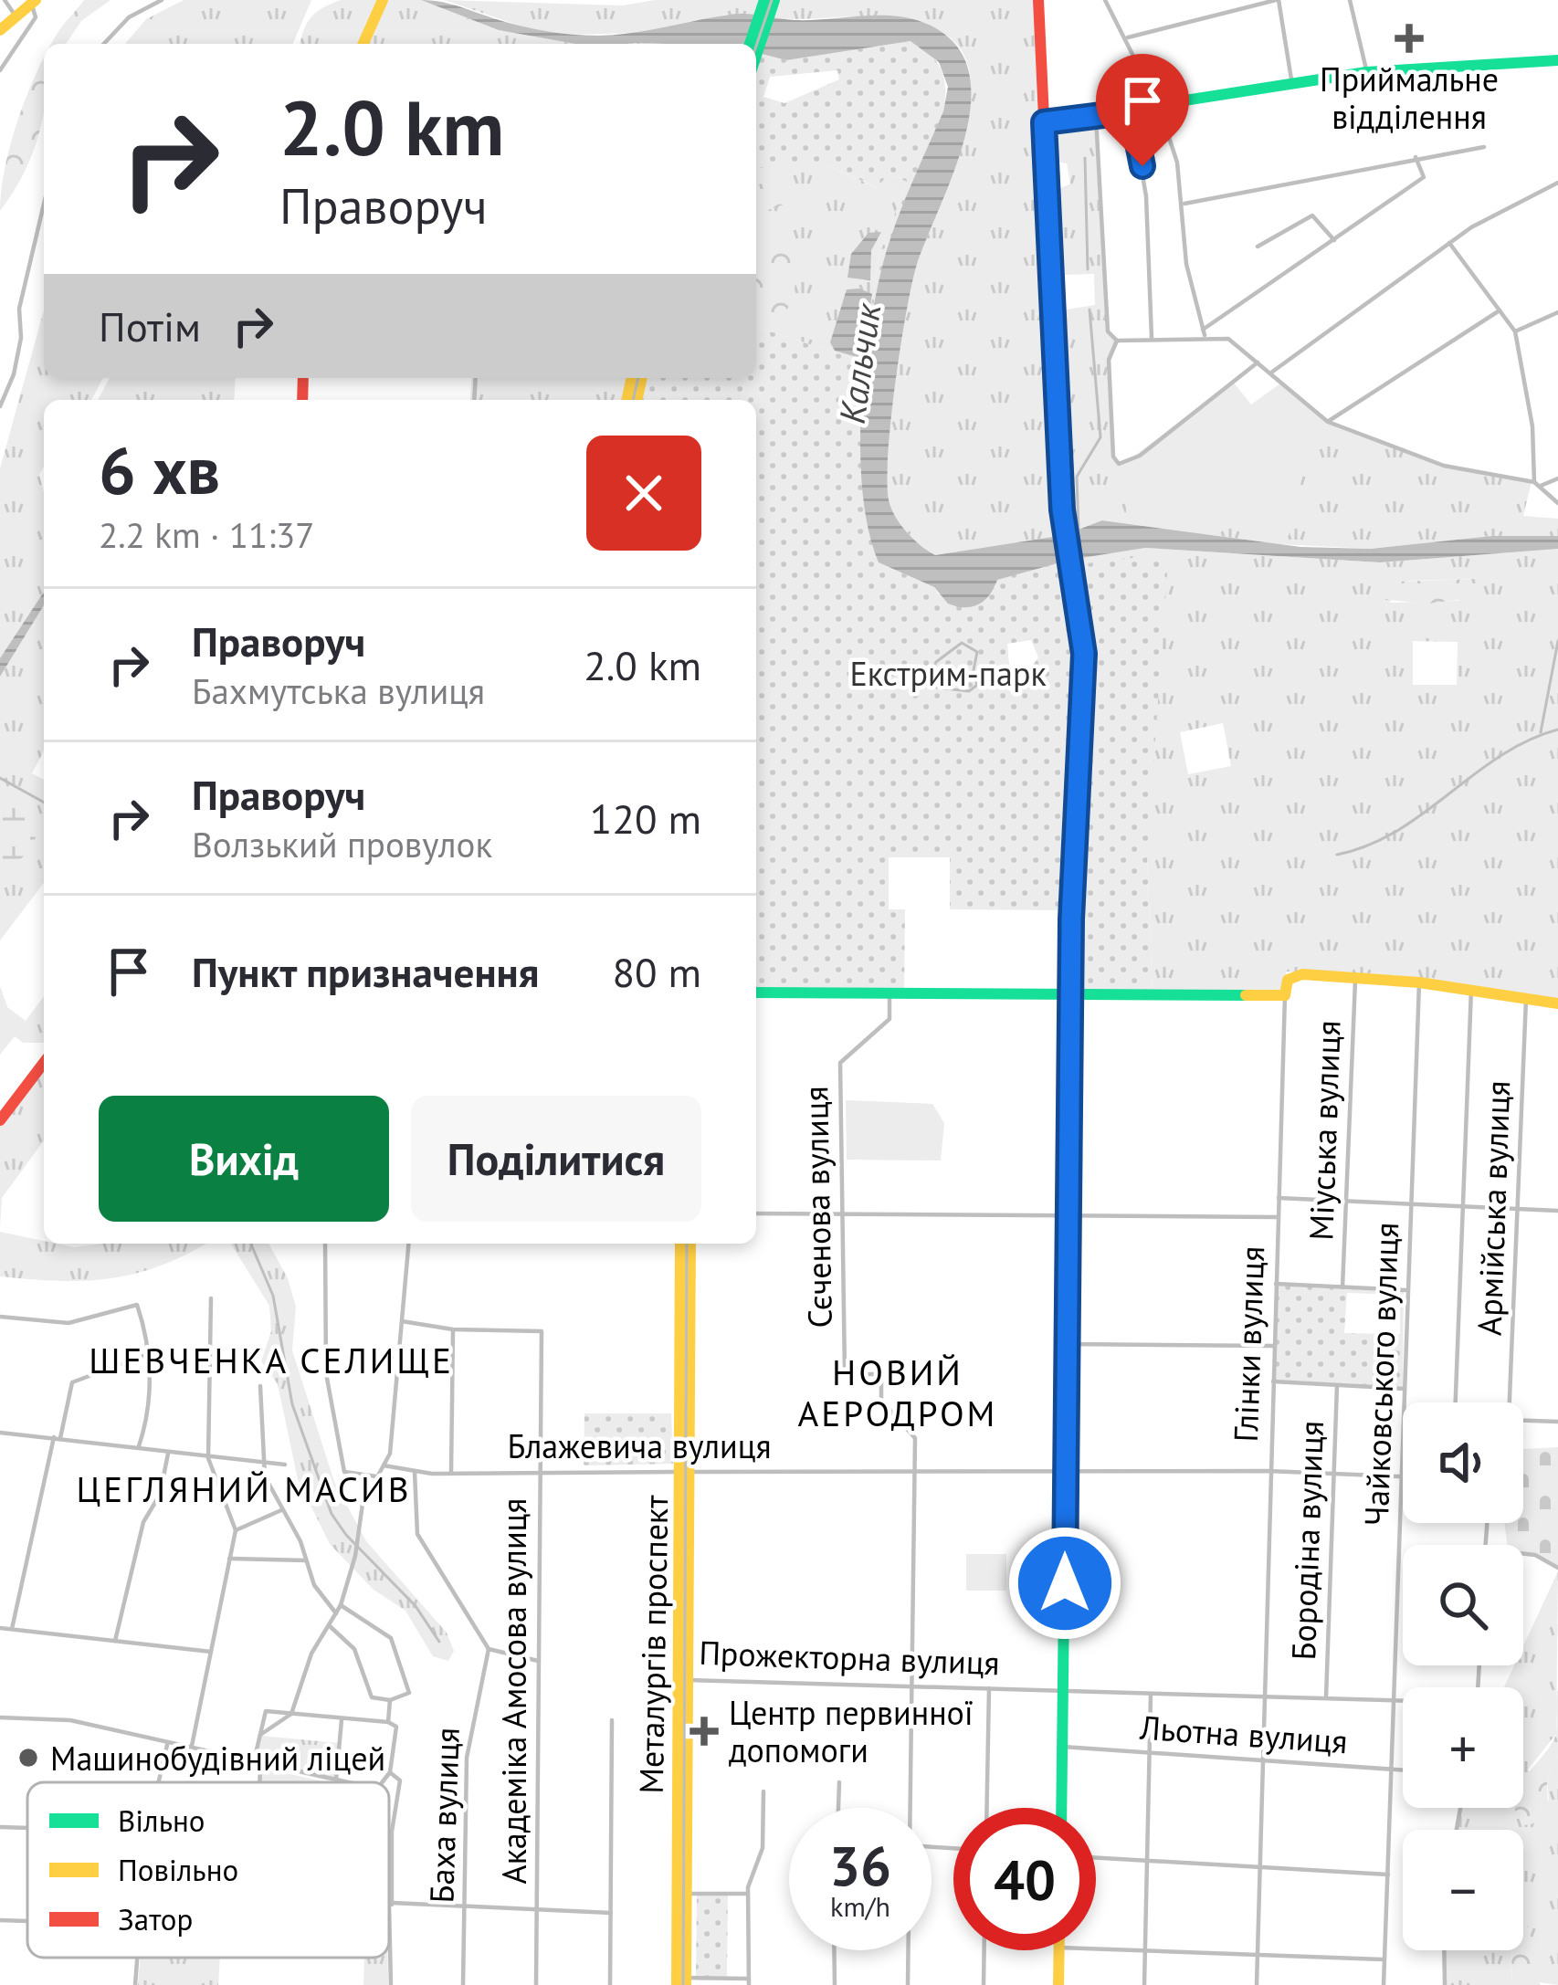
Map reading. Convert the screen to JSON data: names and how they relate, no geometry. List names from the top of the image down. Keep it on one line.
{"streets":{"street":["Міуська вулиця","Сєченова вулиця","Армійська вулиця","Глінки вулиця","Чайковського вулиця","Блажевича вулиця","Бородіна вулиця","Металургів проспект","Прожекторна вулиця","Академіка Амосова вулиця","Льотна вулиця","Баха вулиця"]},"crossings":[["Міуська вулиця","Глінки вулиця"],["Міуська вулиця","Чайковського вулиця"],["Сєченова вулиця","Блажевича вулиця"],["Сєченова вулиця","Прожекторна вулиця"],["Глінки вулиця","Блажевича вулиця"],["Глінки вулиця","Бородіна вулиця"],["Глінки вулиця","Прожекторна вулиця"],["Глінки вулиця","Льотна вулиця"],["Чайковського вулиця","Блажевича вулиця"],["Чайковського вулиця","Бородіна вулиця"],["Чайковського вулиця","Прожекторна вулиця"],["Чайковського вулиця","Льотна вулиця"],["Блажевича вулиця","Бородіна вулиця"],["Блажевича вулиця","Металургів проспект"],["Блажевича вулиця","Академіка Амосова вулиця"],["Бородіна вулиця","Прожекторна вулиця"],["Металургів проспект","Прожекторна вулиця"]],"districts":["ШЕВЧЕНКА СЕЛИЩЕ","НОВИЙ АЕРОДРОМ","ЦЕГЛЯНИЙ МАСИВ"],"water":["Кальчик"],"parks":["Екстрим-парк"],"places":{"health":["Приймальне відділення","Центр первинної допомоги"],"other":["Машинобудівний ліцей"]},"legend":["Вільно","Повільно","Затор"],"page":{"turn":["2.0 km","Праворуч"],"then":"Потім","heading":["6 хв","2.2 km · 11:37"],"list":[{"name":"Праворуч","note":"Бахмутська вулиця","value":"2.0 km"},{"name":"Праворуч","note":"Волзький провулок","value":"120 m"},{"name":"Пункт призначення","value":"80 m"}],"buttons":["Вихід","Поділитися"],"map_buttons":["+","−"],"speed":"36 km/h","limit":"40"}}
